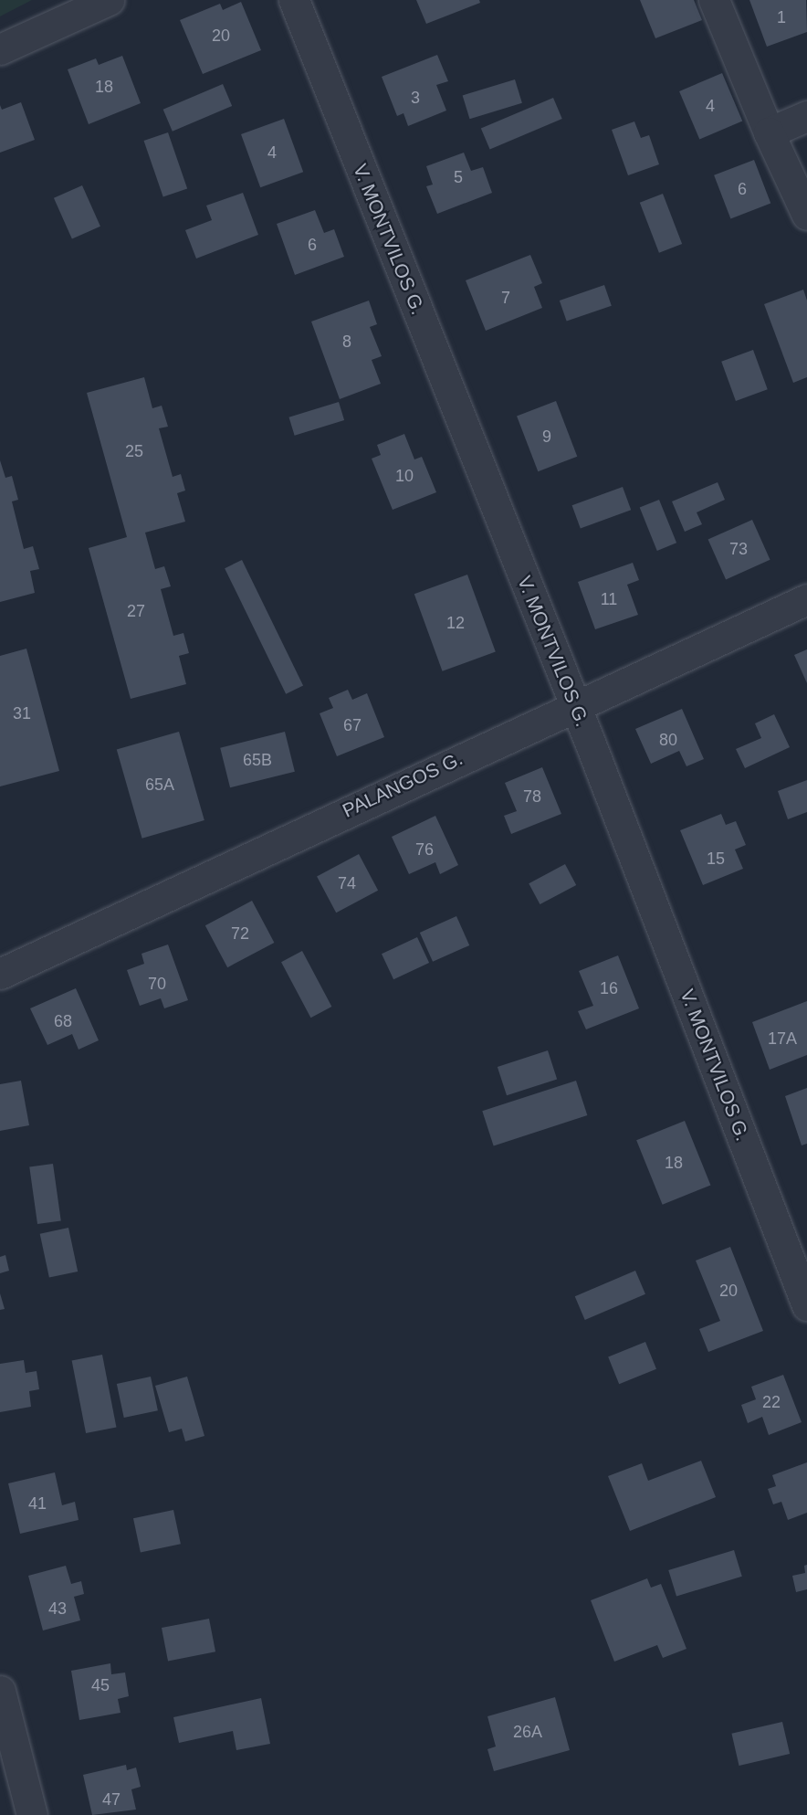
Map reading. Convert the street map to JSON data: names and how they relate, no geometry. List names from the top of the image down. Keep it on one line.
{"streets":{"street":["V. MONTVILOS G.","PALANGOS G."]},"crossings":[["V. MONTVILOS G.","PALANGOS G."]],"house_numbers":["1","20","18","3","4","4","5","6","6","7","8","9","25","10","73","11","27","12","31","67","80","65B","65A","78","76","15","74","72","70","16","68","17A","18","20","22","41","43","45","26A","47"]}
